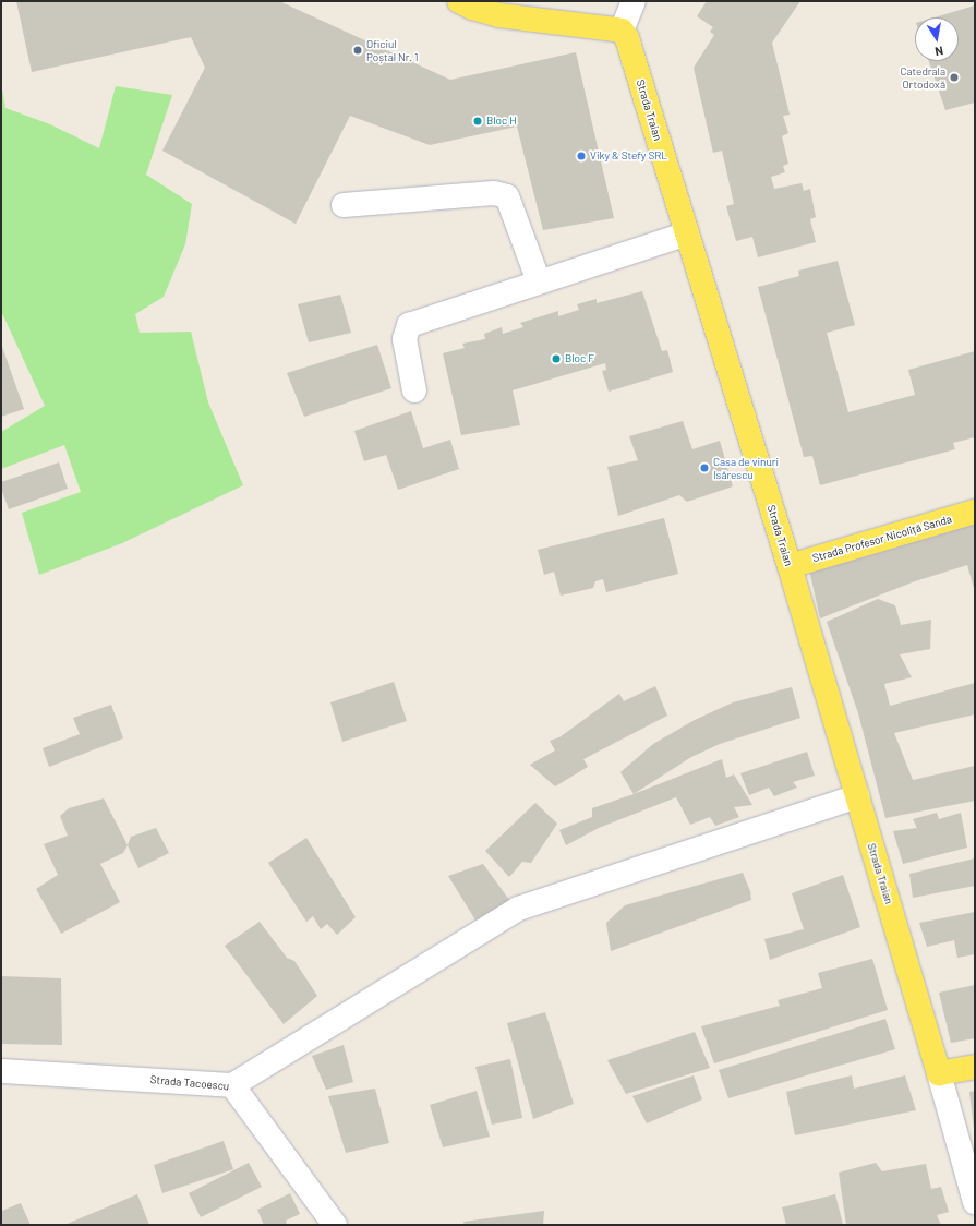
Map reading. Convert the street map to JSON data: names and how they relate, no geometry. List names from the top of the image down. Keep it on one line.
{"streets":{"main road":["Strada Traian","Strada Profesor Nicoliță Sanda"],"street":["Strada Tacoescu"]},"crossings":[["Strada Traian","Strada Profesor Nicoliță Sanda"]],"places":["Oficiul Poștal Nr. 1","Catedrala Ortodoxă","Bloc H","Viky & Stefy SRL","Bloc F","Casa de vinuri Isărescu"],"north":"bottom"}
